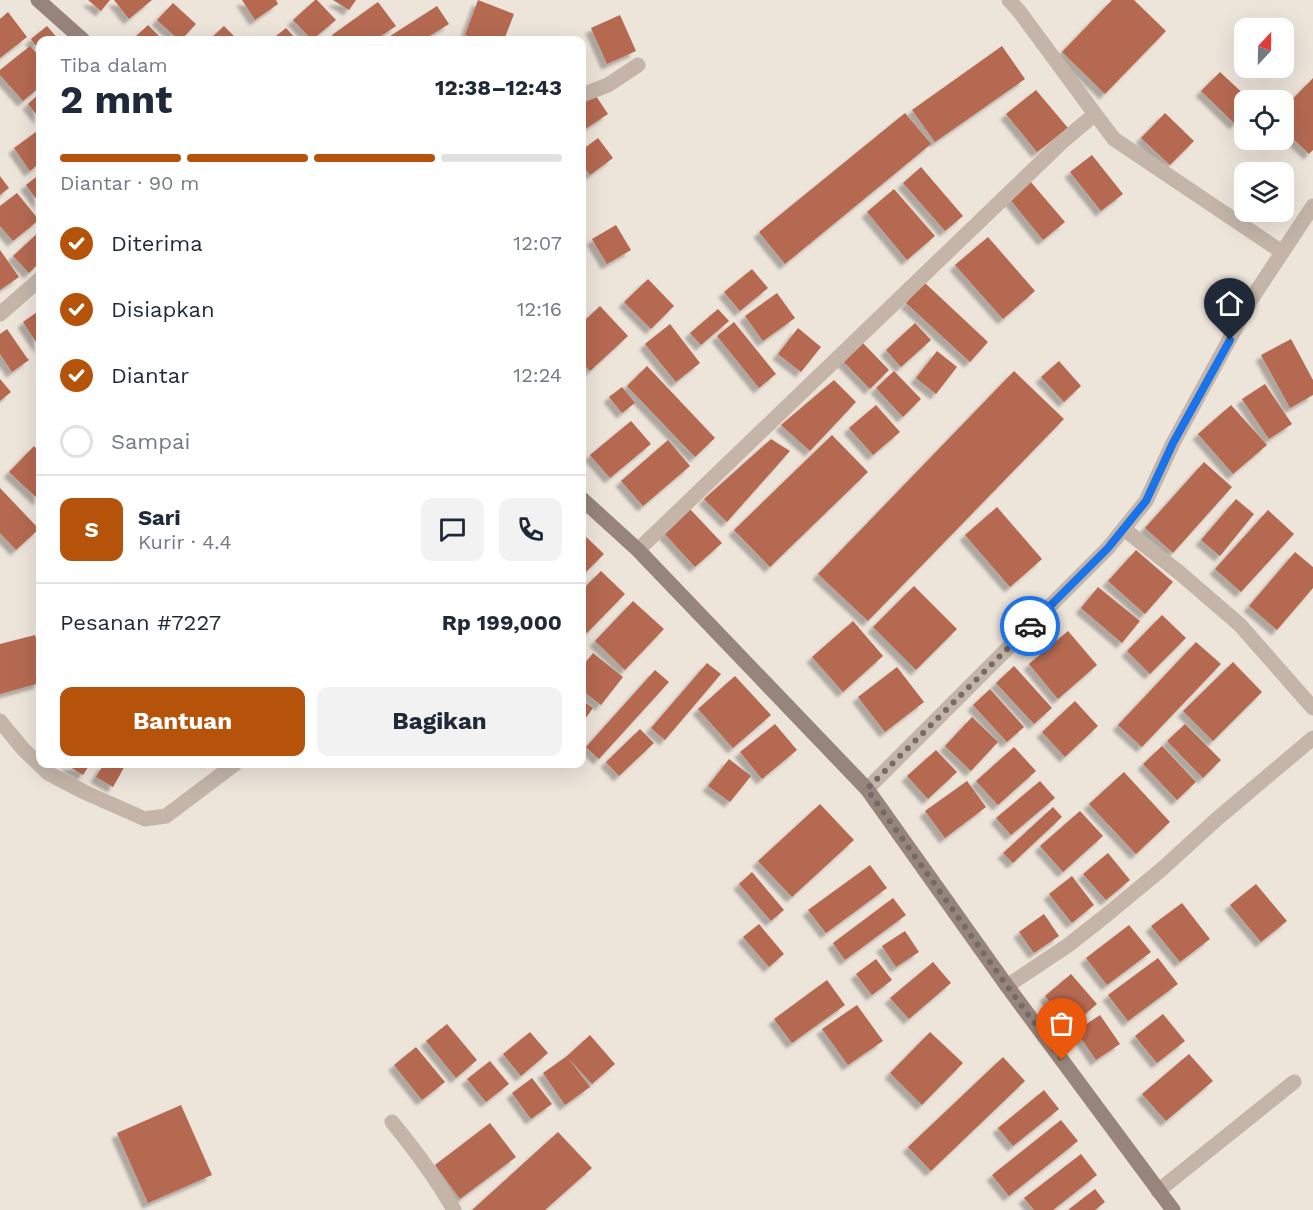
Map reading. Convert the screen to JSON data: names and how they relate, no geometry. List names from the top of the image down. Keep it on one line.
{"north":"top","page":{"heading":["2 mnt","Tiba dalam","12:38–12:43"],"panel":["Sari","Kurir · 4.4","Pesanan #7227","Rp 199,000"],"bar":"Diantar · 90 m","list":[["Diterima","12:07"],["Disiapkan","12:16"],["Diantar","12:24"],"Sampai"],"round":"S","buttons":["Bantuan","Bagikan"]}}
